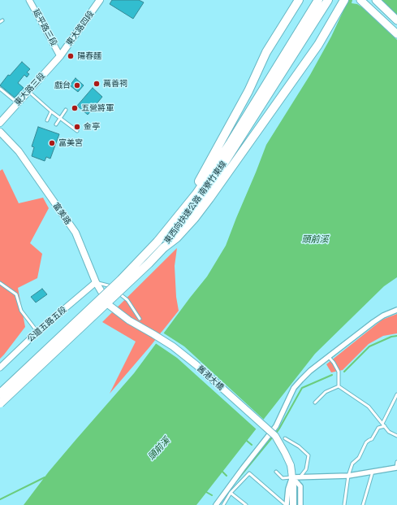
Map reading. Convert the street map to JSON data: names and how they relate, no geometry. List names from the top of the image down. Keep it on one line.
{"streets":{"highway":["東西向快速公路 南寮竹東線"],"main road":["東大路四段","東大路三段","富美路","舊港大橋"],"street":["延平路三段","公道五路五段"]},"crossings":[["延平路三段","東大路四段"],["延平路三段","東大路三段"],["東大路四段","東大路三段"],["富美路","公道五路五段"],["富美路","舊港大橋"]],"water":["頭前溪"],"places":["陽春麵","萬善祠","戲台","五營將軍","金亭","富美宮"]}
